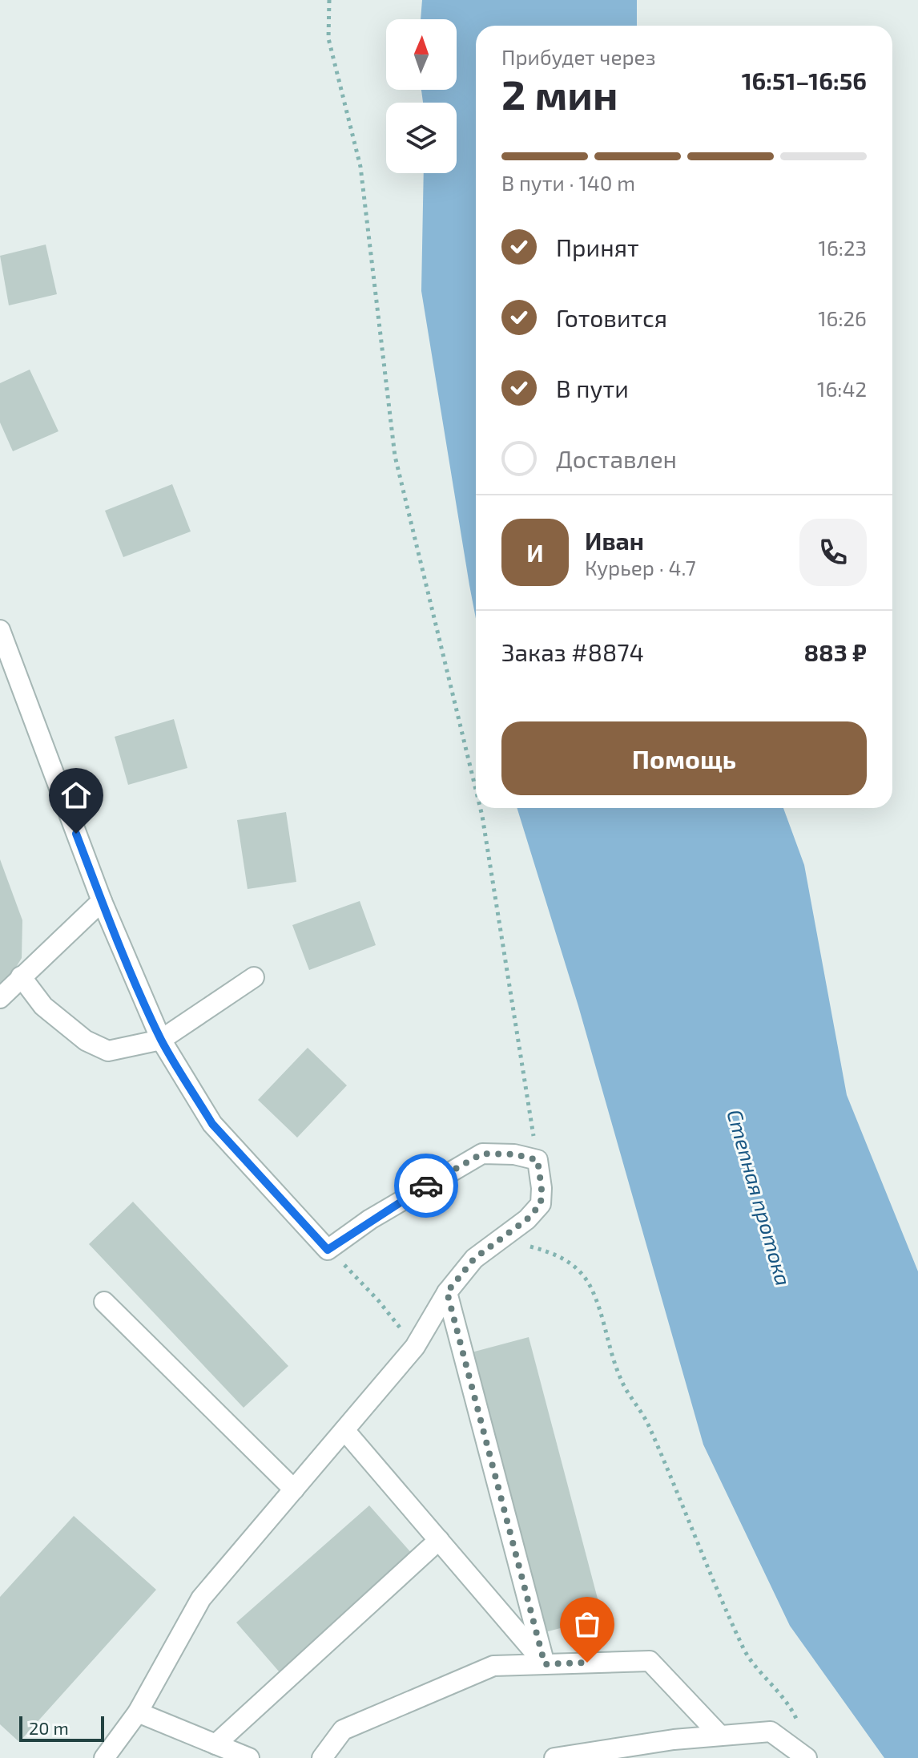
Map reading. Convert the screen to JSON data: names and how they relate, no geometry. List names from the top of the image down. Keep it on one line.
{"water":["Степная протока"],"scale_bar":"20 m","north":"top","page":{"heading":["2 мин","Прибудет через","16:51–16:56"],"panel":["Иван","Курьер · 4.7","Заказ #8874","883 ₽"],"bar":"В пути · 140 m","list":[["Принят","16:23"],["Готовится","16:26"],["В пути","16:42"],"Доставлен"],"round":"И","buttons":"Помощь","scale":"20 m"}}
